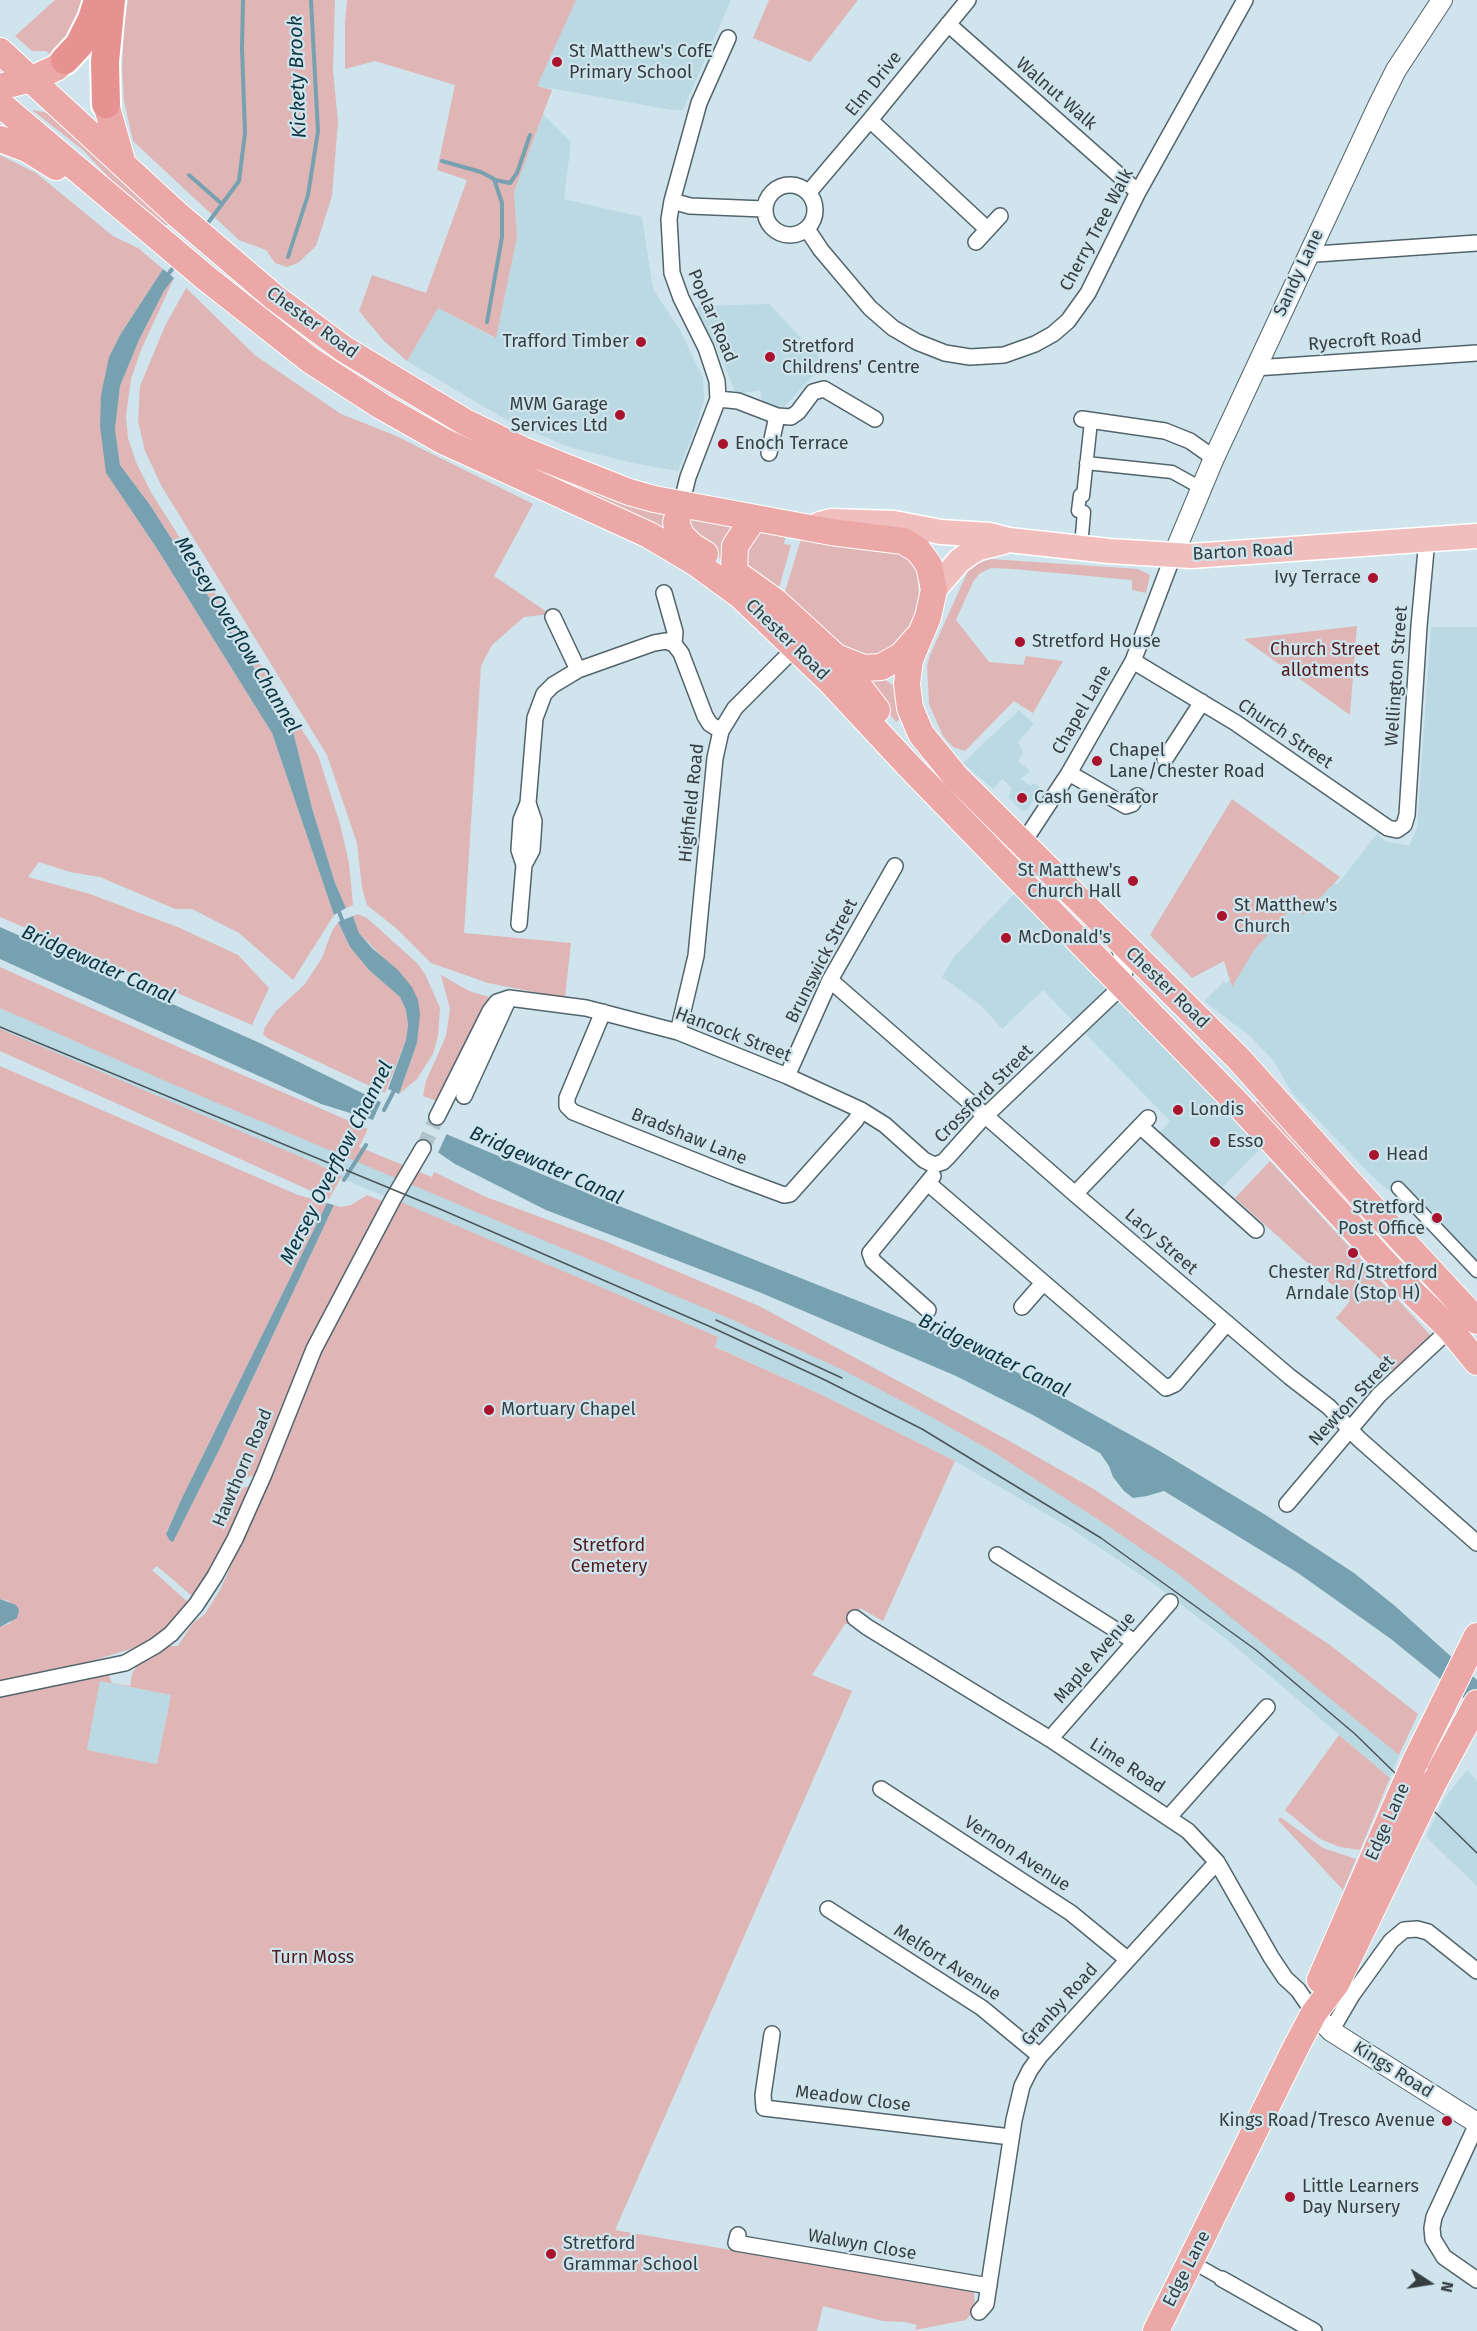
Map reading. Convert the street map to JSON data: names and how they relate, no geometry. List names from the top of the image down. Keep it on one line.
{"streets":{"highway":["Chester Road","Edge Lane"],"main road":["Barton Road"],"street":["Elm Drive","Walnut Walk","Cherry Tree Walk","Sandy Lane","Poplar Road","Ryecroft Road","Wellington Street","Chapel Lane","Church Street","Highfield Road","Brunswick Street","Hancock Street","Crossford Street","Bradshaw Lane","Lacy Street","Newton Street","Hawthorn Road","Maple Avenue","Lime Road","Vernon Avenue","Melfort Avenue","Granby Road","Kings Road","Meadow Close","Walwyn Close"]},"crossings":[["Elm Drive","Walnut Walk"],["Elm Drive","Cherry Tree Walk"],["Walnut Walk","Cherry Tree Walk"],["Sandy Lane","Ryecroft Road"],["Sandy Lane","Barton Road"],["Sandy Lane","Chapel Lane"],["Poplar Road","Chester Road"],["Chester Road","Barton Road"],["Chester Road","Chapel Lane"],["Chester Road","Crossford Street"],["Chester Road","Newton Street"],["Barton Road","Wellington Street"],["Barton Road","Chapel Lane"],["Wellington Street","Church Street"],["Chapel Lane","Church Street"],["Highfield Road","Hancock Street"],["Brunswick Street","Hancock Street"],["Brunswick Street","Lacy Street"],["Hancock Street","Crossford Street"],["Hancock Street","Bradshaw Lane"],["Crossford Street","Lacy Street"],["Lacy Street","Newton Street"],["Maple Avenue","Lime Road"],["Lime Road","Edge Lane"],["Lime Road","Granby Road"],["Lime Road","Kings Road"],["Edge Lane","Kings Road"],["Vernon Avenue","Granby Road"],["Melfort Avenue","Granby Road"],["Granby Road","Meadow Close"],["Granby Road","Walwyn Close"]],"water":["Kickety Brook","Mersey Overflow Channel","Bridgewater Canal"],"parks":["Church Street allotments","Stretford Cemetery","Turn Moss"],"places":["St Matthew's CofE Primary School","Trafford Timber","Stretford Childrens' Centre","MVM Garage Services Ltd","Enoch Terrace","Ivy Terrace","Stretford House","Chapel Lane/Chester Road","Cash Generator","St Matthew's Church Hall","St Matthew's Church","McDonald's","Londis","Esso","Head","Stretford Post Office","Chester Rd/Stretford Arndale (Stop H)","Mortuary Chapel","Kings Road/Tresco Avenue","Little Learners Day Nursery","Stretford Grammar School"],"north":"right"}
